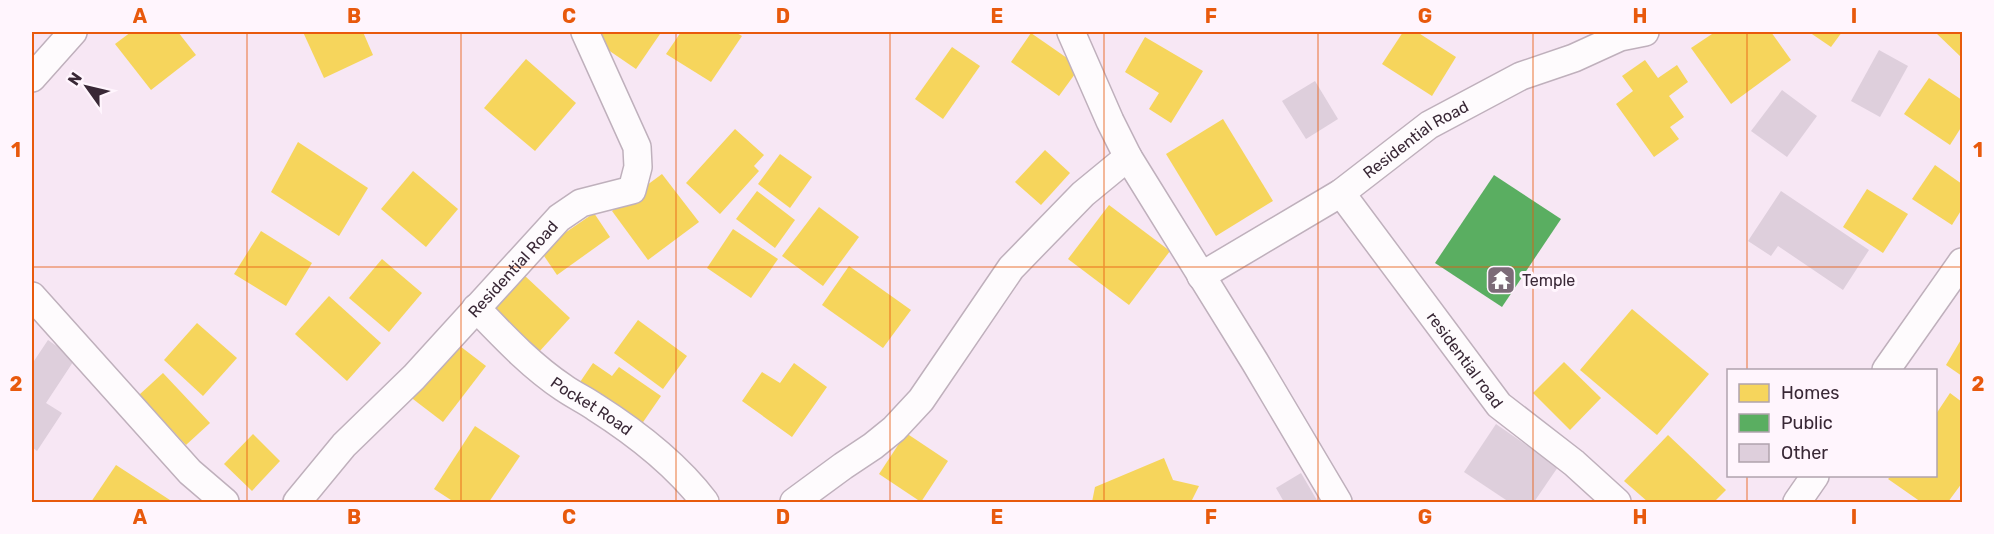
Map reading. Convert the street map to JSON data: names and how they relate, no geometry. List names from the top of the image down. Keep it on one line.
{"streets":{"street":["Residential Road","residential road","Pocket Road"]},"crossings":[["Residential Road","residential road"],["Residential Road","Pocket Road"]],"places":{"temple":["Temple"]},"legend":["Homes","Public","Other"],"north":"top left","grid":{"columns":["A","B","C","D","E","F","G","H","I"],"rows":["1","2"]}}
